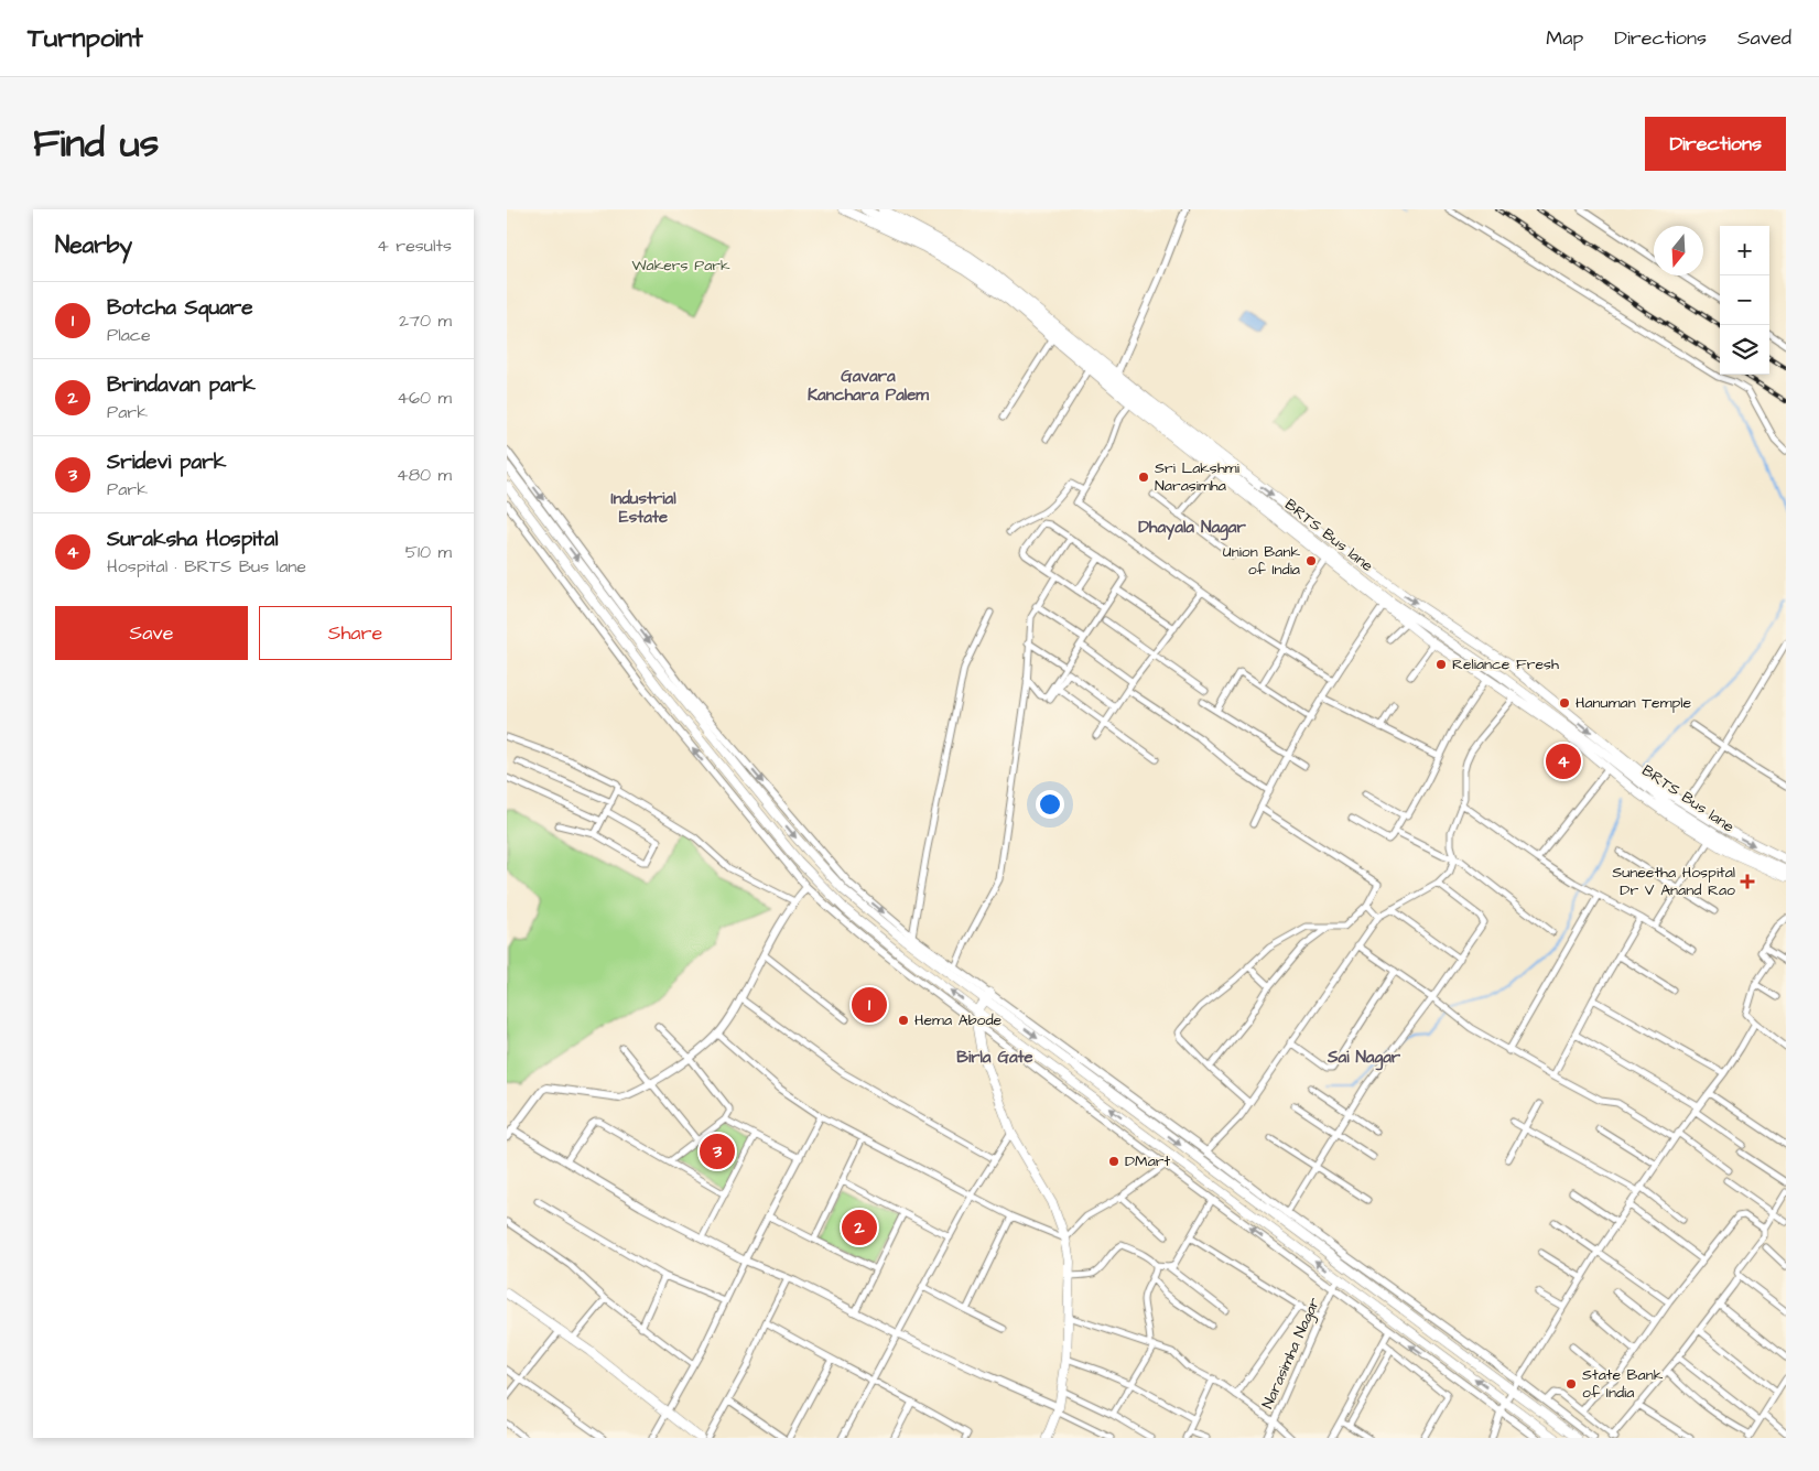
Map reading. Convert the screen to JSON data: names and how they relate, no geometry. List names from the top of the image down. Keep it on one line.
{"streets":{"main road":["BRTS Bus lane"],"street":["Narasimha Nagar"]},"districts":["Gavara Kanchara Palem","Industrial Estate","Dhayala Nagar","Birla Gate","Sai Nagar"],"parks":["Wakers Park"],"places":{"other":["Sri Lakshmi Narasimha","Union Bank of India","Reliance Fresh","Hanuman Temple","Hema Abode","DMart","State Bank of India"],"health":["Suneetha Hospital Dr V Anand Rao"]},"north":"bottom","page":{"header":"Turnpoint","nav":["Map","Directions","Saved"],"title":"Find us","buttons":["Directions",["Save","Share"]],"heading":["Nearby","4 results"],"map_buttons":["+","−"],"list":[{"mark":"1","name":"Botcha Square","note":"Place","value":"270 m"},{"mark":"2","name":"Brindavan park","note":"Park","value":"460 m"},{"mark":"3","name":"Sridevi park","note":"Park","value":"480 m"},{"mark":"4","name":"Suraksha Hospital","note":"Hospital · BRTS Bus lane","value":"510 m"}],"pins":["4","1","3","2"]}}
